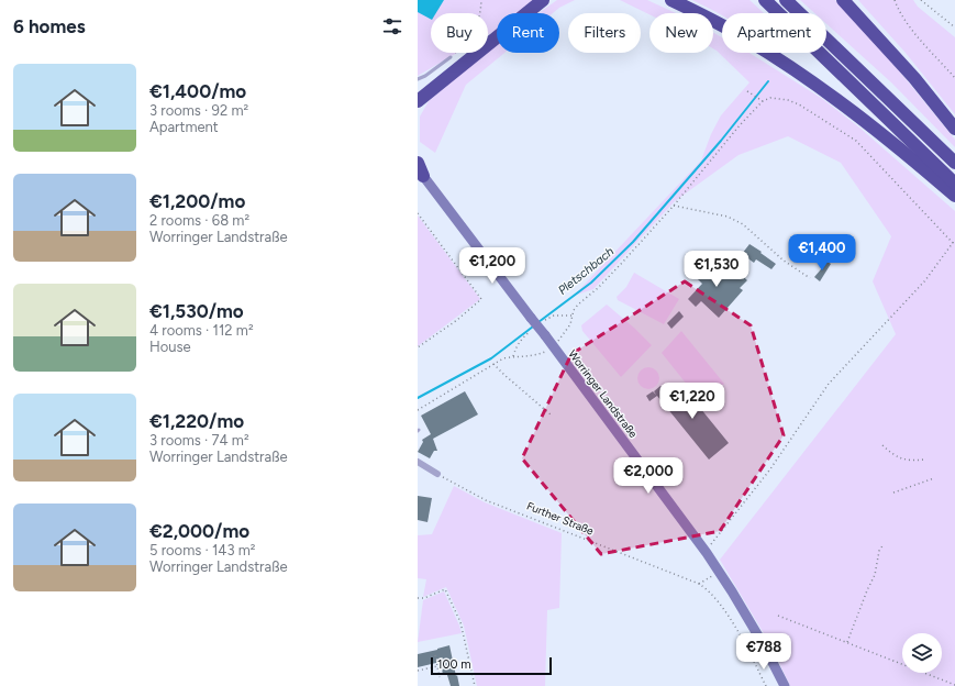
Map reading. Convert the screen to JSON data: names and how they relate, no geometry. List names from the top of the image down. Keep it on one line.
{"streets":{"main road":["Worringer Landstraße"],"path":["Further Straße"]},"water":["Pletschbach"],"scale_bar":"100 m","page":{"heading":"6 homes","chip":["Buy","Rent","Filters","New","Apartment"],"list":[{"name":"€1,400/mo","note":"3 rooms · 92 m² · Apartment"},{"name":"€1,200/mo","note":"2 rooms · 68 m² · Worringer Landstraße"},{"name":"€1,530/mo","note":"4 rooms · 112 m² · House"},{"name":"€1,220/mo","note":"3 rooms · 74 m² · Worringer Landstraße"},{"name":"€2,000/mo","note":"5 rooms · 143 m² · Worringer Landstraße"}],"price":["€1,400","€1,200","€1,530","€1,220","€2,000","€788"],"scale":"100 m"}}
